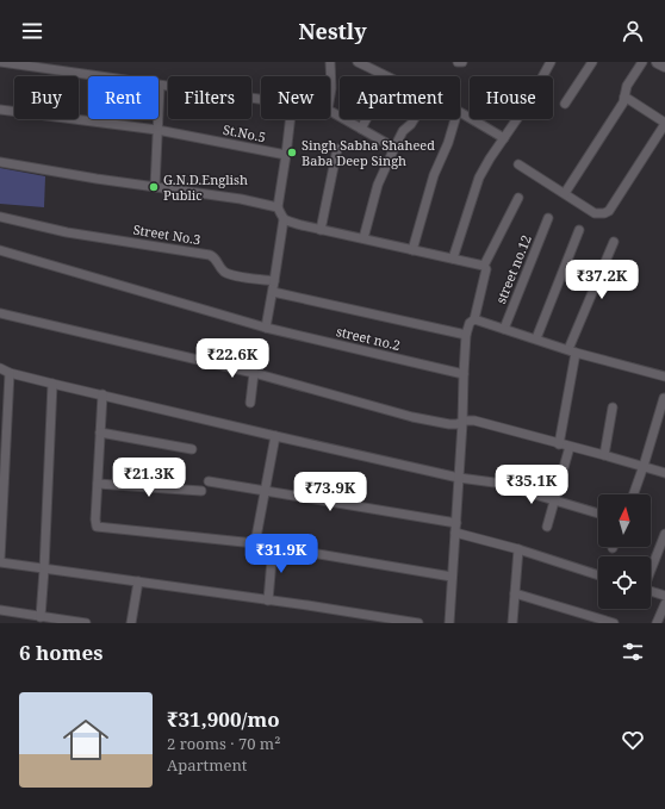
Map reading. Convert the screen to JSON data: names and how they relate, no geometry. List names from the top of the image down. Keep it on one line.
{"streets":{"street":["St.No.5","Street No.3","street no.12","street no.2"]},"places":["Singh Sabha Shaheed Baba Deep Singh","G.N.D.English Public"],"north":"top","page":{"header":"Nestly","chip":["Buy","Rent","Filters","New","Apartment","House"],"price":["₹37.2K","₹22.6K","₹21.3K","₹35.1K","₹73.9K","₹31.9K"],"heading":"6 homes","list":[{"name":"₹31,900/mo","note":"2 rooms · 70 m² · Apartment"}]}}
